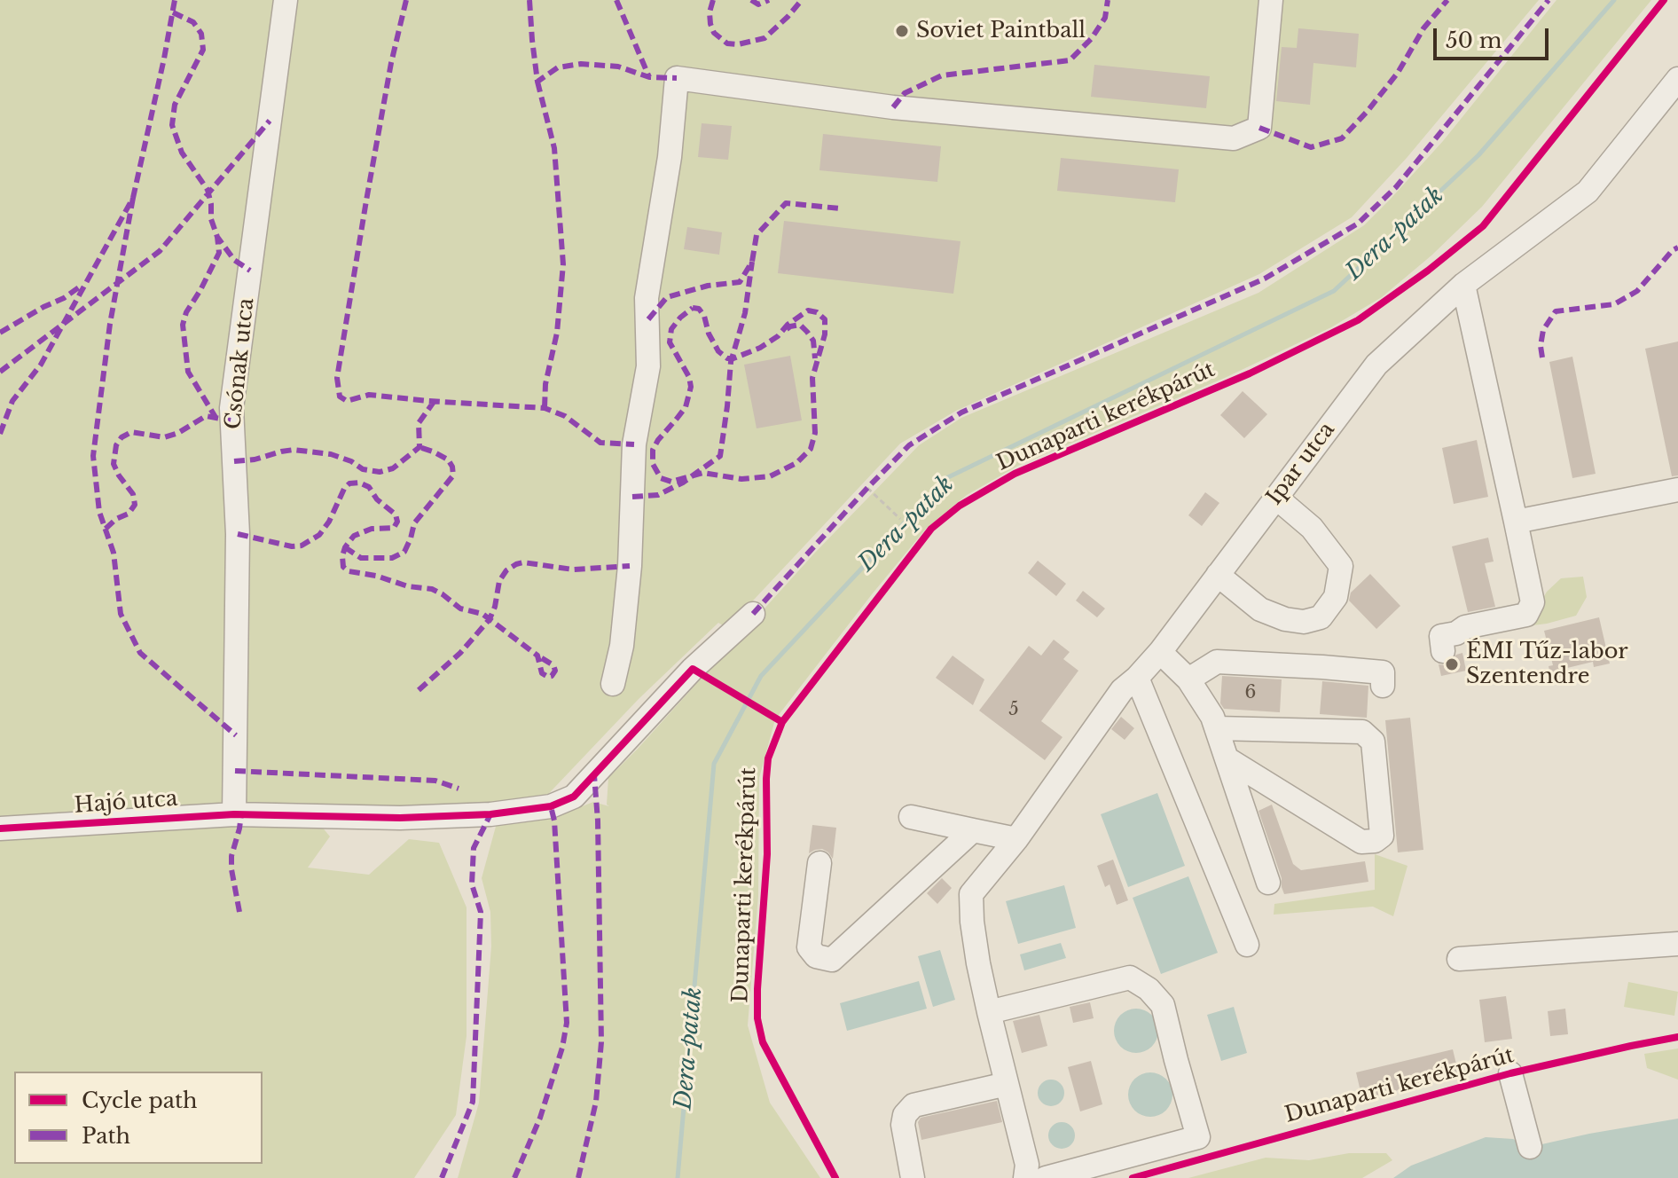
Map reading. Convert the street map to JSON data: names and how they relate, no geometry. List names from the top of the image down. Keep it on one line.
{"streets":{"street":["Csónak utca","Ipar utca","Hajó utca"],"cycle path":["Dunaparti kerékpárút"]},"crossings":[["Csónak utca","Hajó utca"]],"water":["Dera-patak"],"places":["Soviet Paintball","ÉMI Tűz-labor Szentendre"],"house_numbers":["6","5"],"legend":["Cycle path","Path"],"scale_bar":"50 m"}
